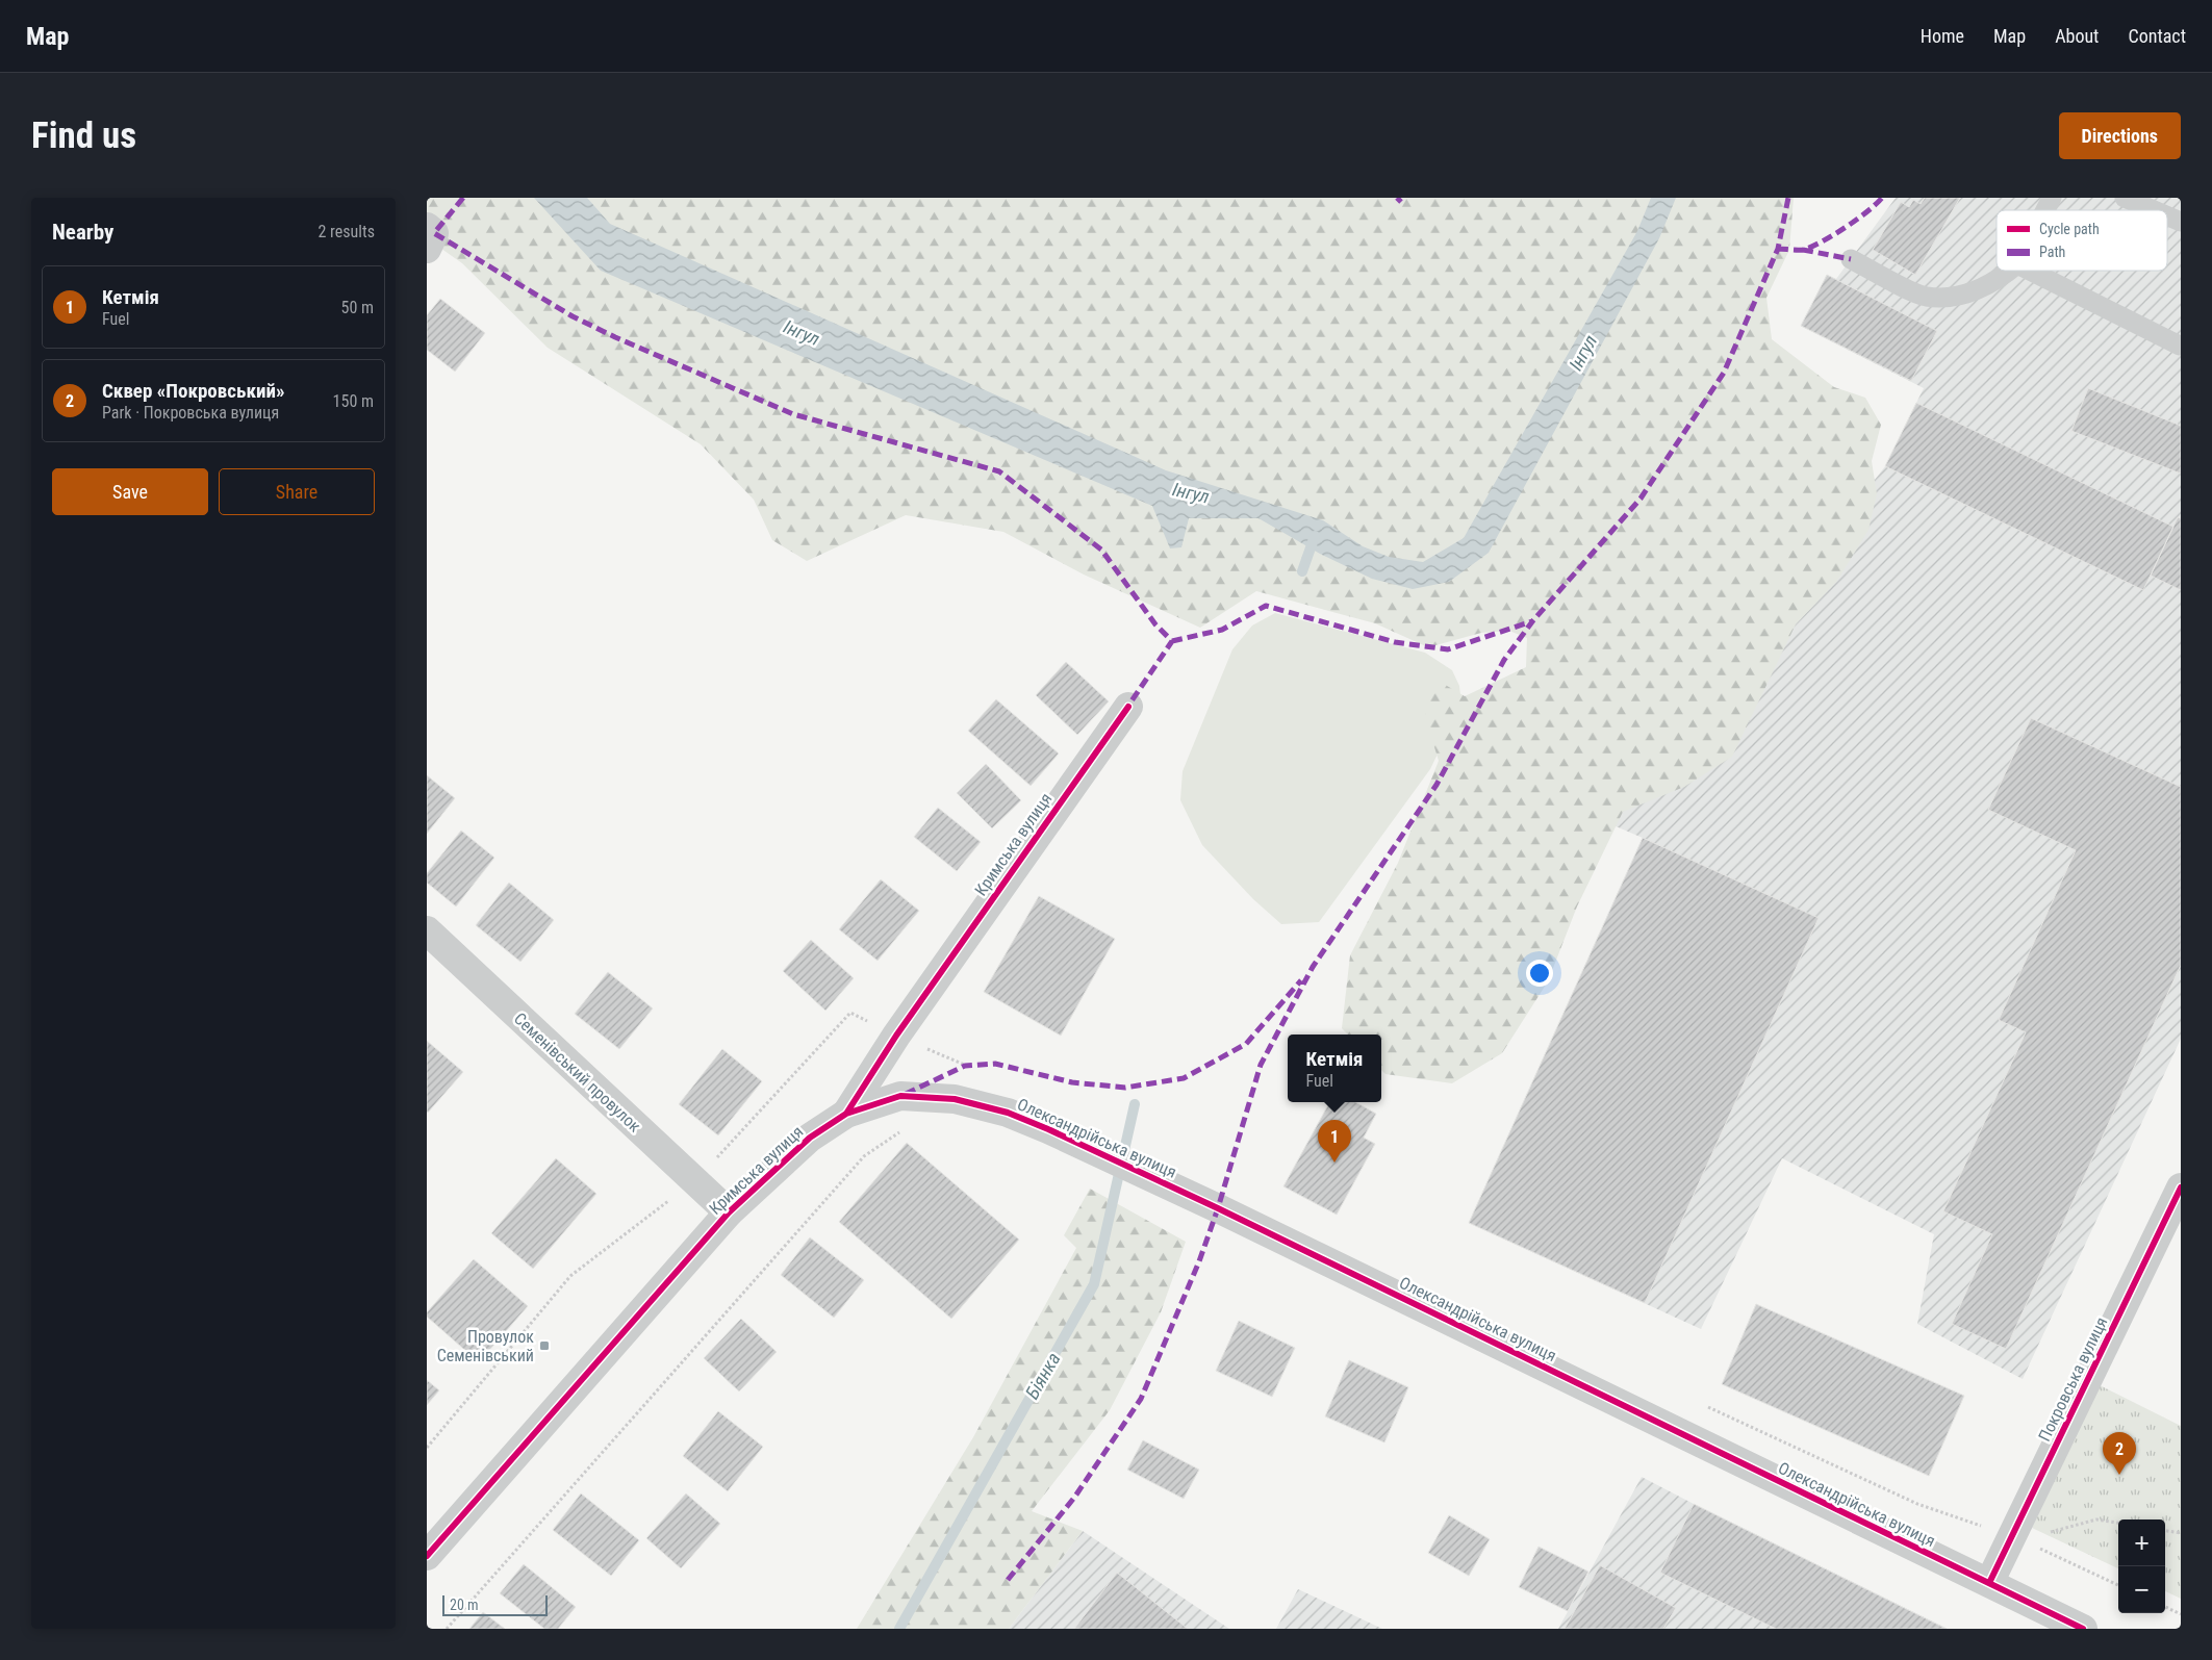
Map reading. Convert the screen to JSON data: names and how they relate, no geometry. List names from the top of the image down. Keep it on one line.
{"streets":{"street":["Кримська вулиця","Семенівський провулок","Олександрійська вулиця","Покровська вулиця"]},"crossings":[["Кримська вулиця","Семенівський провулок"],["Кримська вулиця","Олександрійська вулиця"],["Олександрійська вулиця","Покровська вулиця"]],"water":["Інгул","Біянка"],"places":{"transit":["Провулок Семенівський"]},"legend":["Cycle path","Path"],"scale_bar":"20 m","page":{"header":"Map","nav":["Home","Map","About","Contact"],"buttons":["Directions",["Save","Share"]],"title":"Find us","heading":["Nearby","2 results"],"list":[{"mark":"1","name":"Кетмія","note":"Fuel","value":"50 m"},{"mark":"2","name":"Сквер «Покровський»","note":"Park · Покровська вулиця","value":"150 m"}],"popup":["Кетмія","Fuel"],"pins":["1","2"],"map_buttons":["+","−"],"scale":"20 m"}}
